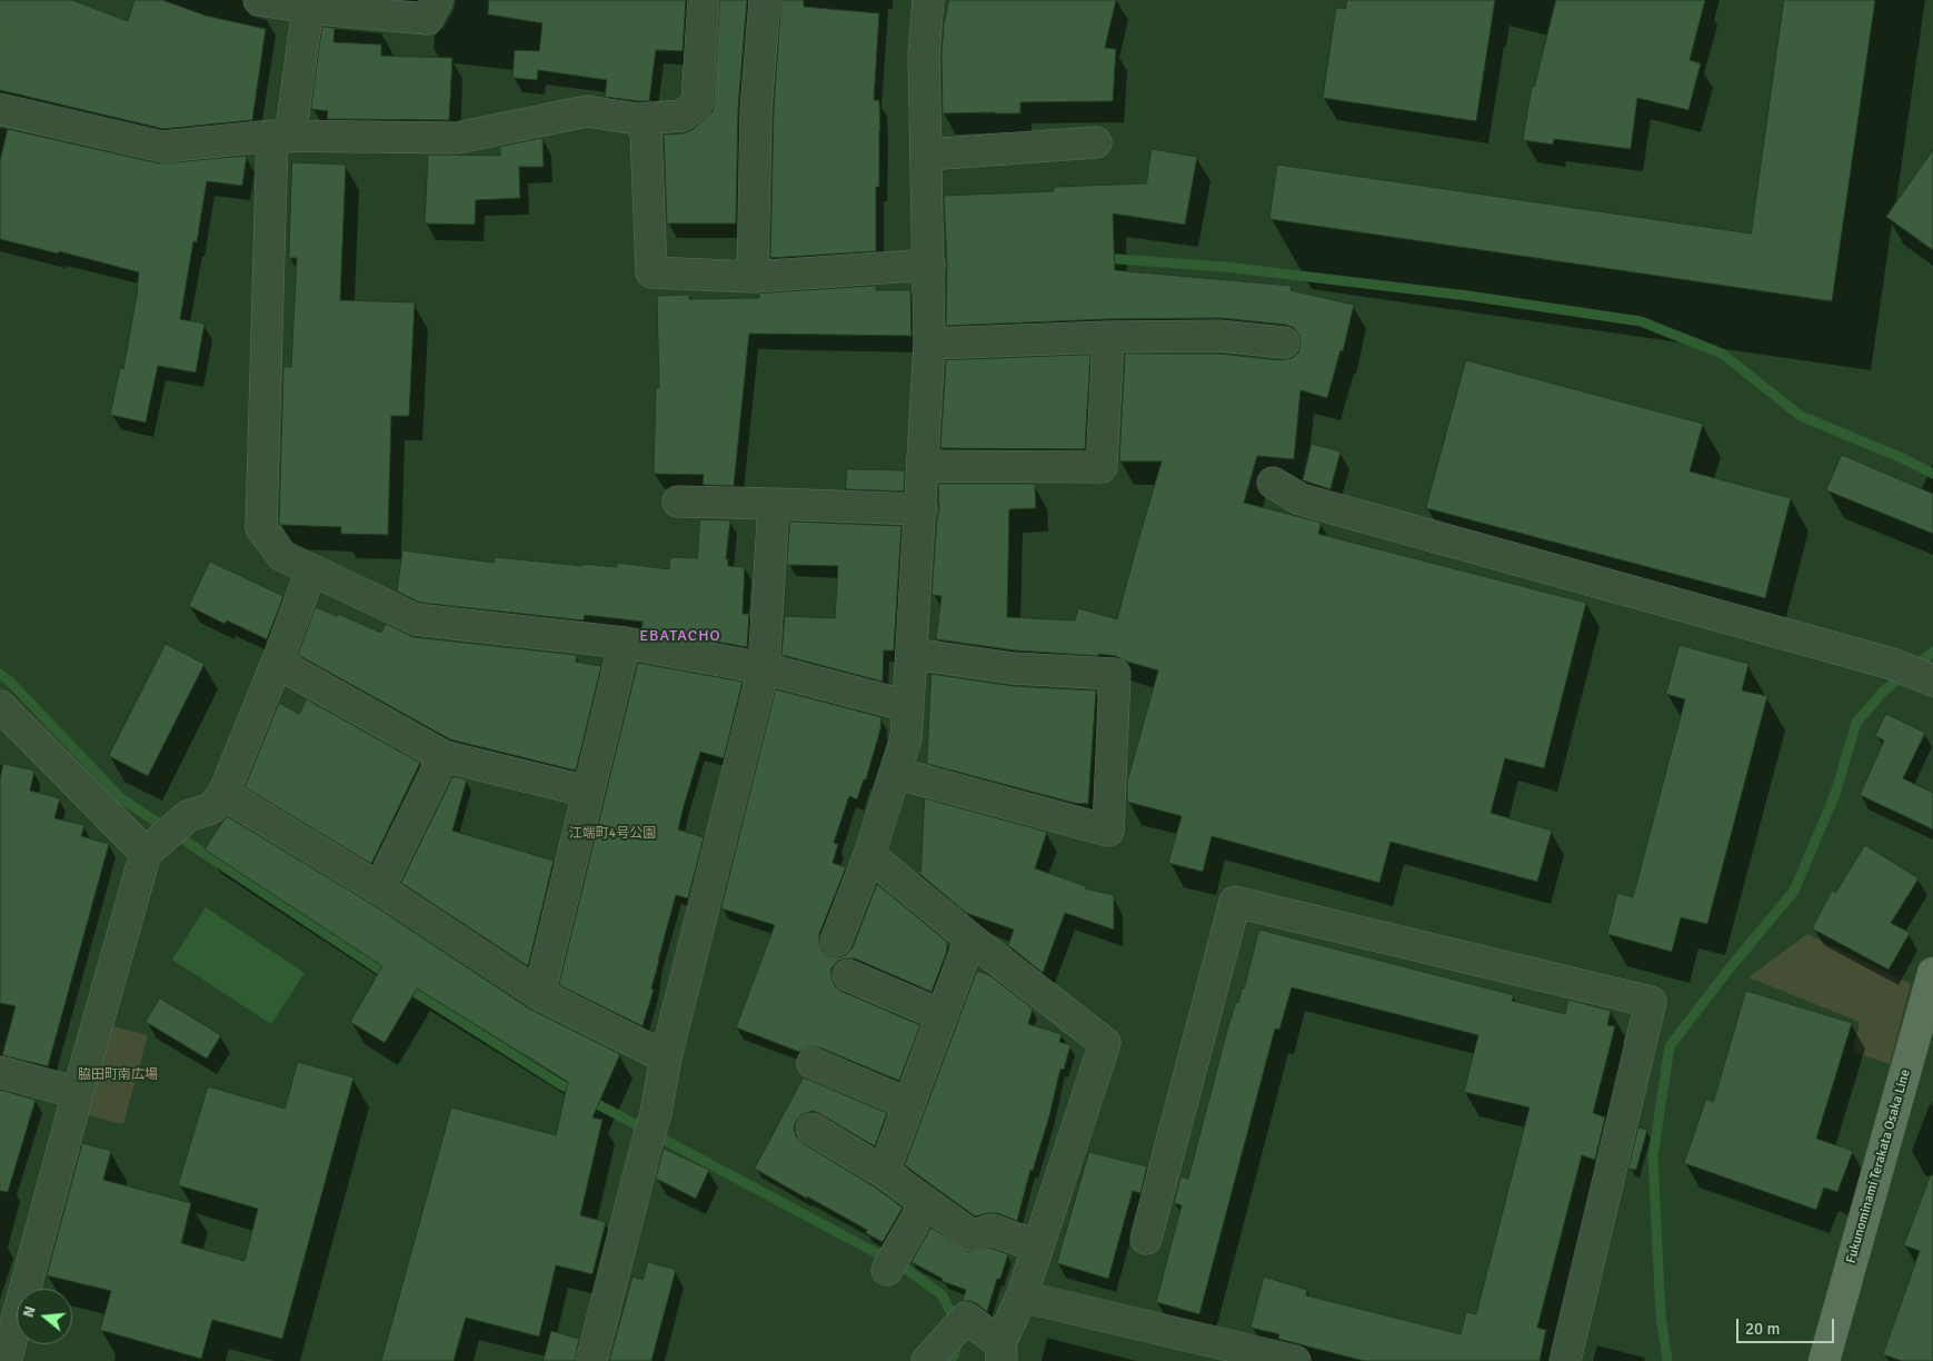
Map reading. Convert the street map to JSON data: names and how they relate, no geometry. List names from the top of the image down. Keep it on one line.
{"streets":{"main road":["Fukunominami Terakata Osaka Line"]},"districts":["EBATACHO"],"parks":["江端町4号公園","脇田町南広場"],"scale_bar":"20 m","north":"left"}
